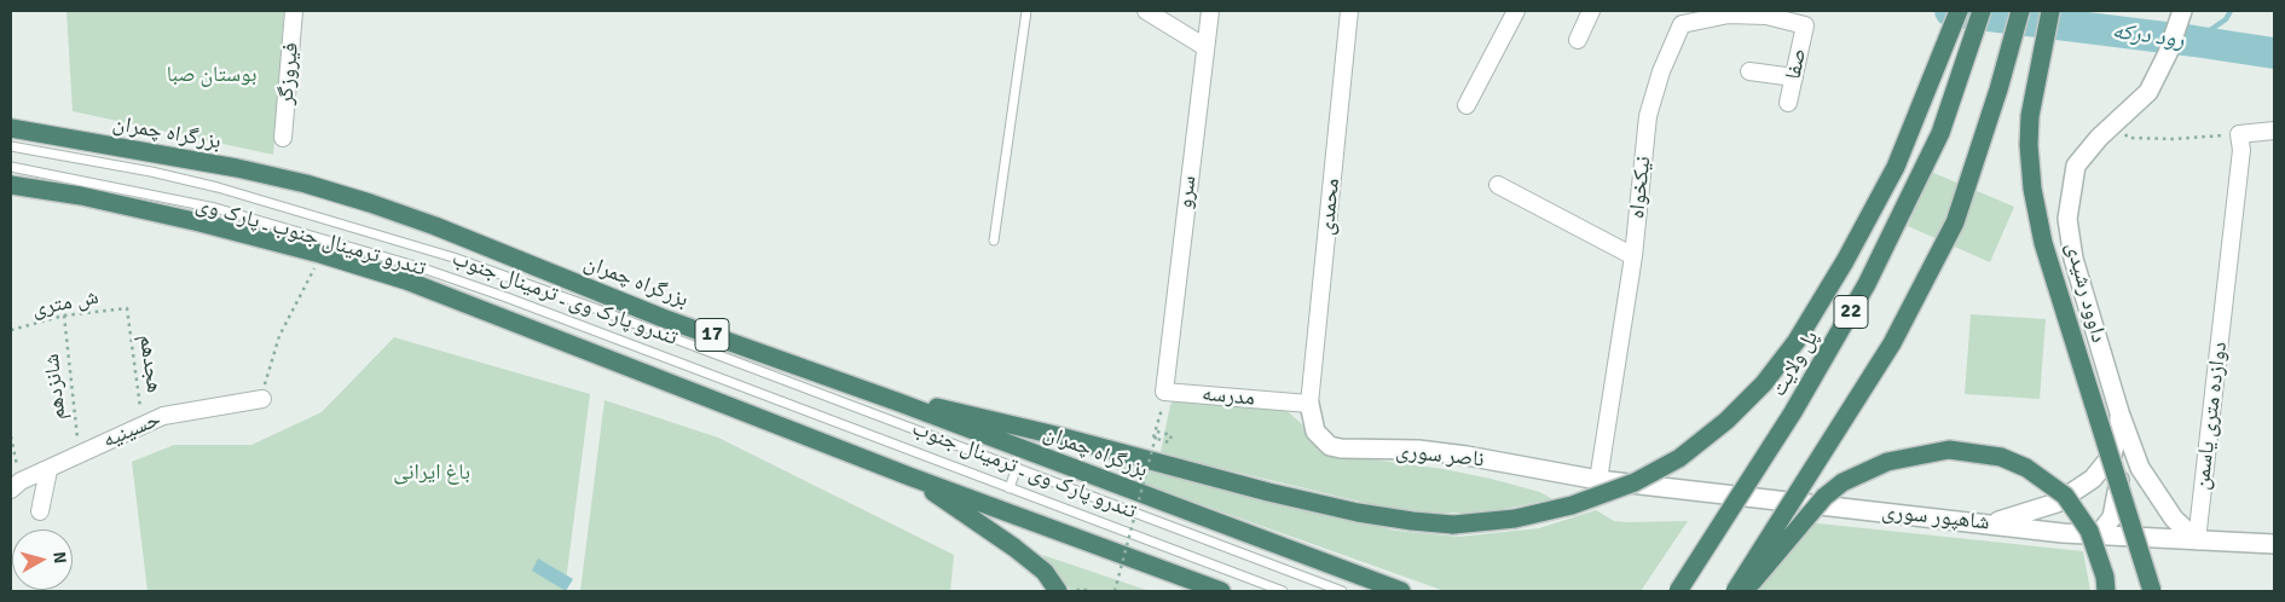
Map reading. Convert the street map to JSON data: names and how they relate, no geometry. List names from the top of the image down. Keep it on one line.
{"streets":{"highway":["بزرگراه چمران","22","17","پل ولایت"],"street":["صفا","فیروزگر","نیکخواه","سرو","محمدی","داوود رشیدی","مدرسه","دوازده متری یاسمن","حسینیه","ناصر سوری","شاهپور سوری"],"lane":["تندرو ترمینال جنوب ـ پارک وی","تندرو پارک وی ـ ترمینال جنوب"],"path":["ش متری","هجدهم","شانزدهم"]},"crossings":[["صفا","نیکخواه"],["نیکخواه","ناصر سوری"],["نیکخواه","شاهپور سوری"],["سرو","مدرسه"],["محمدی","مدرسه"],["محمدی","ناصر سوری"],["داوود رشیدی","دوازده متری یاسمن"],["داوود رشیدی","شاهپور سوری"],["ش متری","هجدهم"],["ش متری","شانزدهم"],["هجدهم","حسینیه"],["شانزدهم","حسینیه"],["مدرسه","ناصر سوری"],["دوازده متری یاسمن","شاهپور سوری"],["ناصر سوری","شاهپور سوری"]],"water":["رود درکه"],"parks":["بوستان صبا","باغ ایرانی"],"north":"right"}
